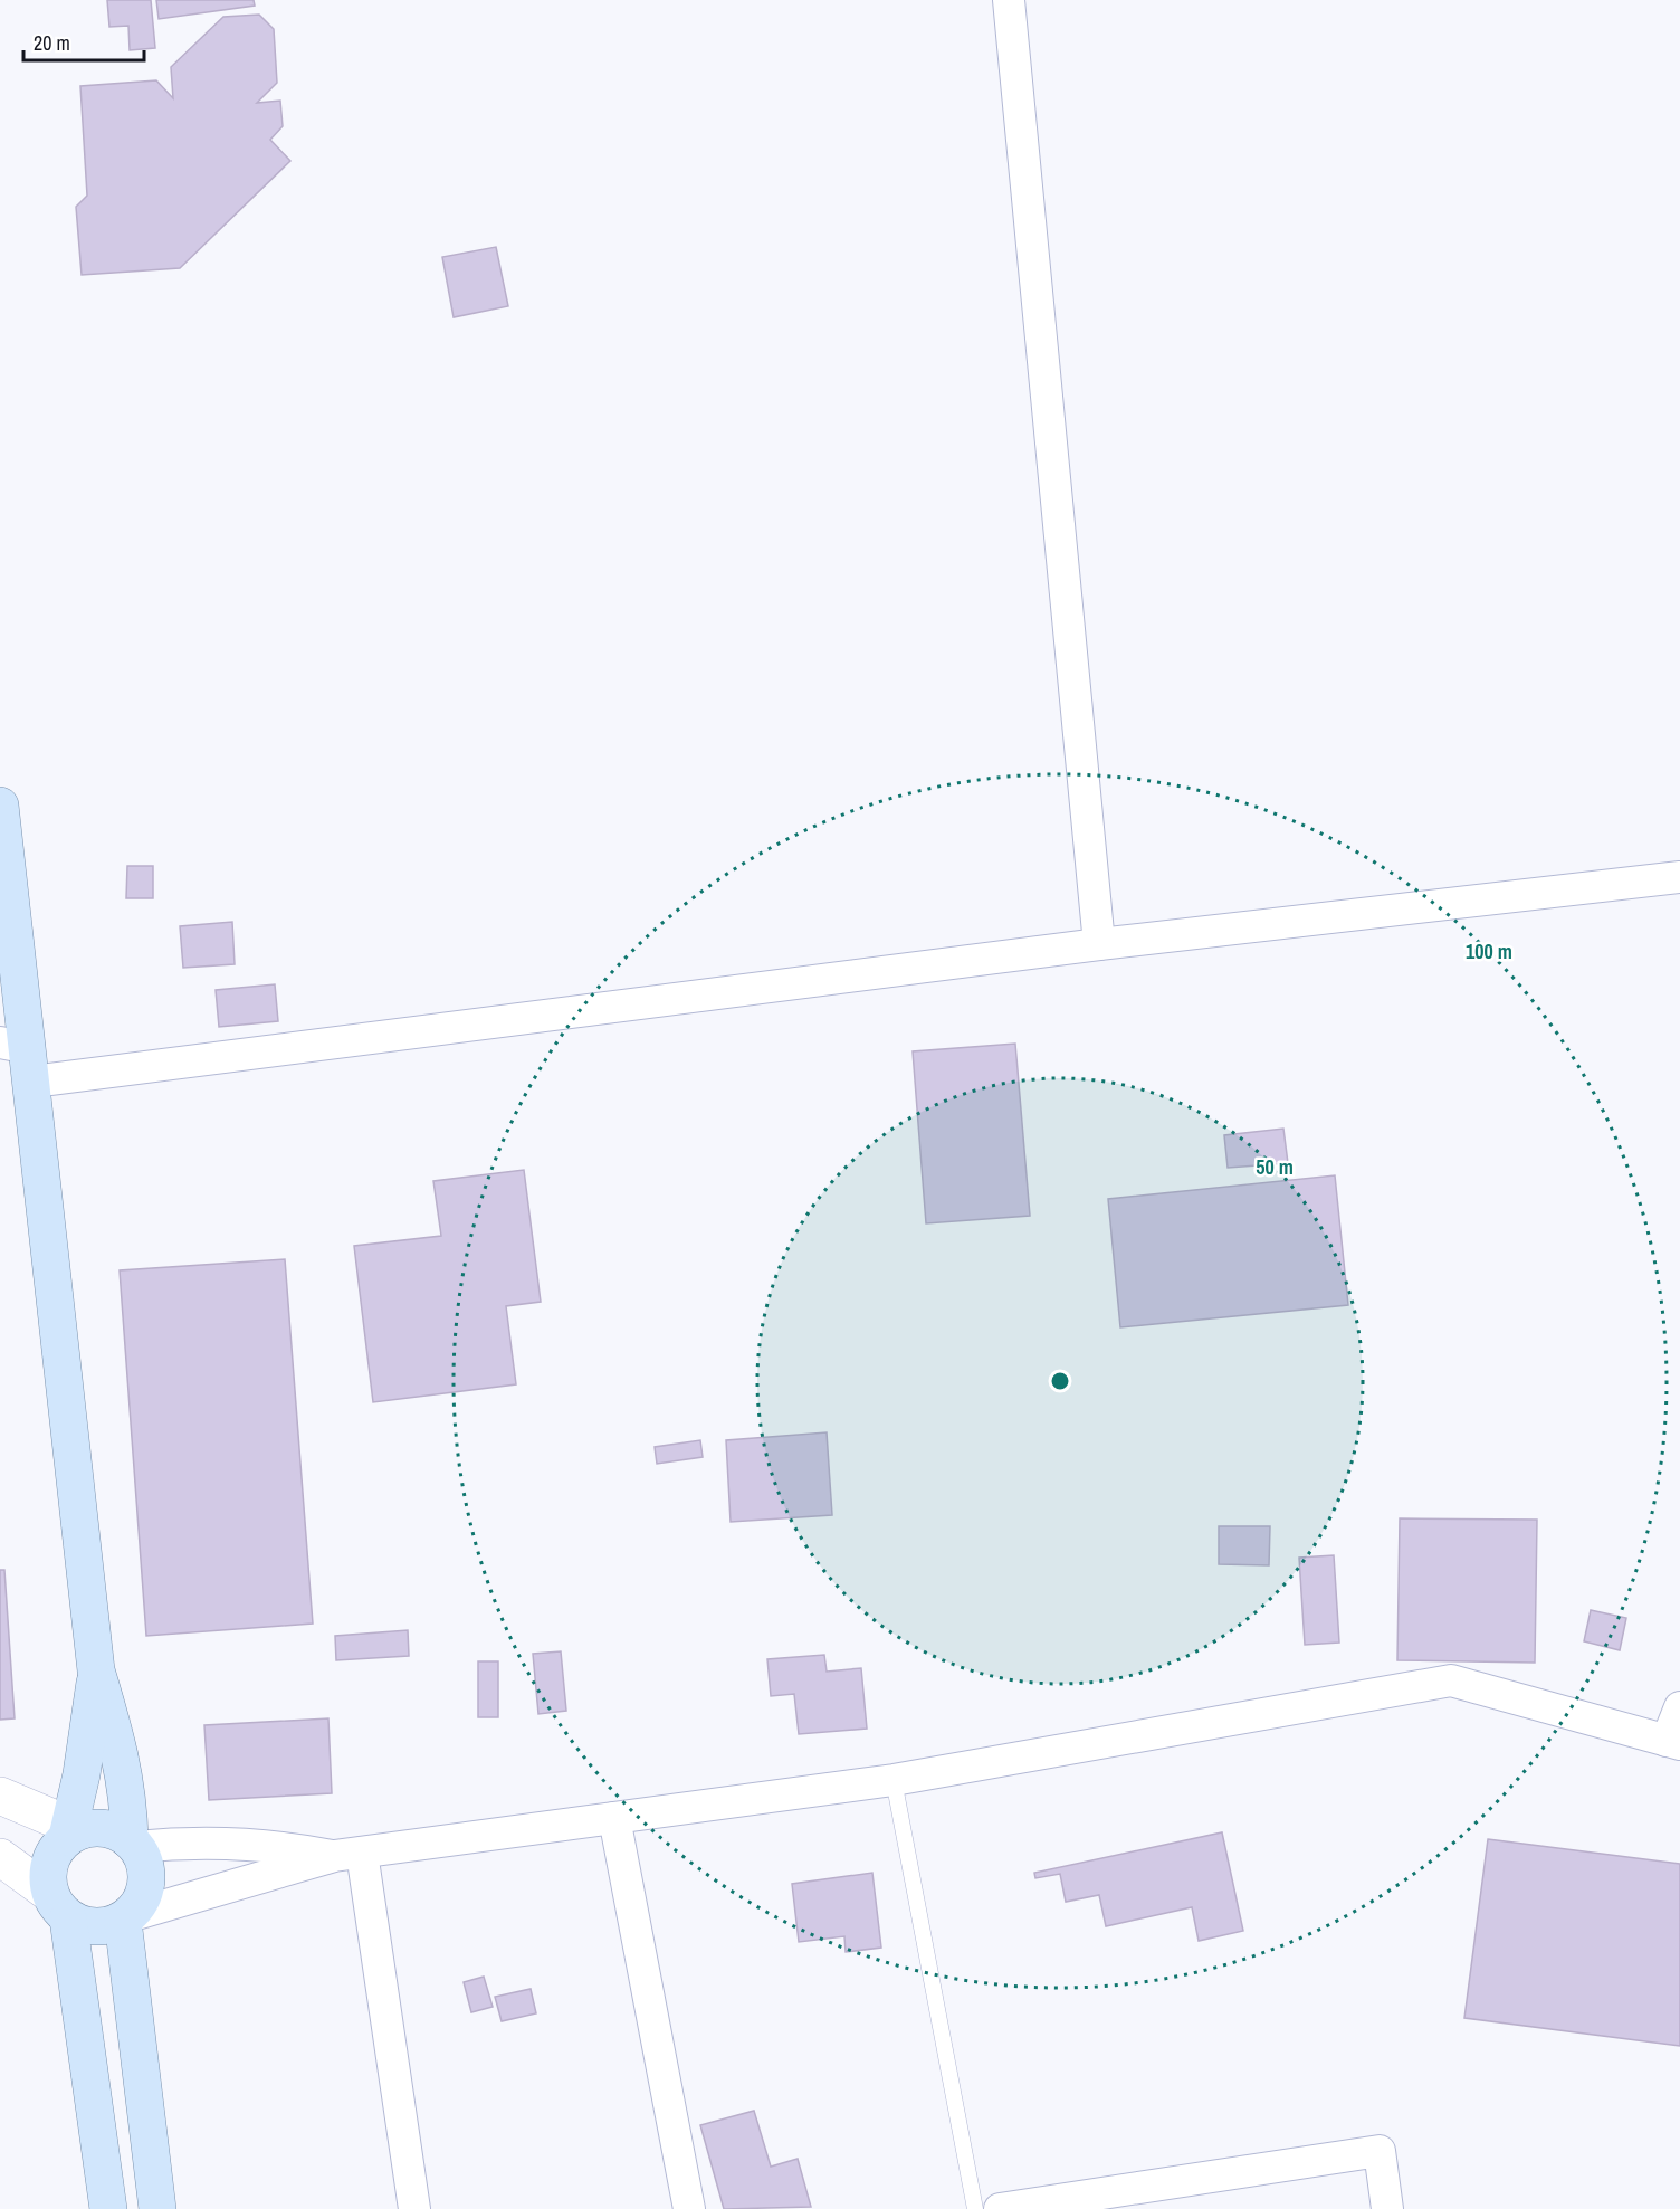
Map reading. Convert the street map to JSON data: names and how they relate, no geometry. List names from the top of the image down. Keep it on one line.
{"scale_bar":"20 m","rings":["100 m","50 m"]}
